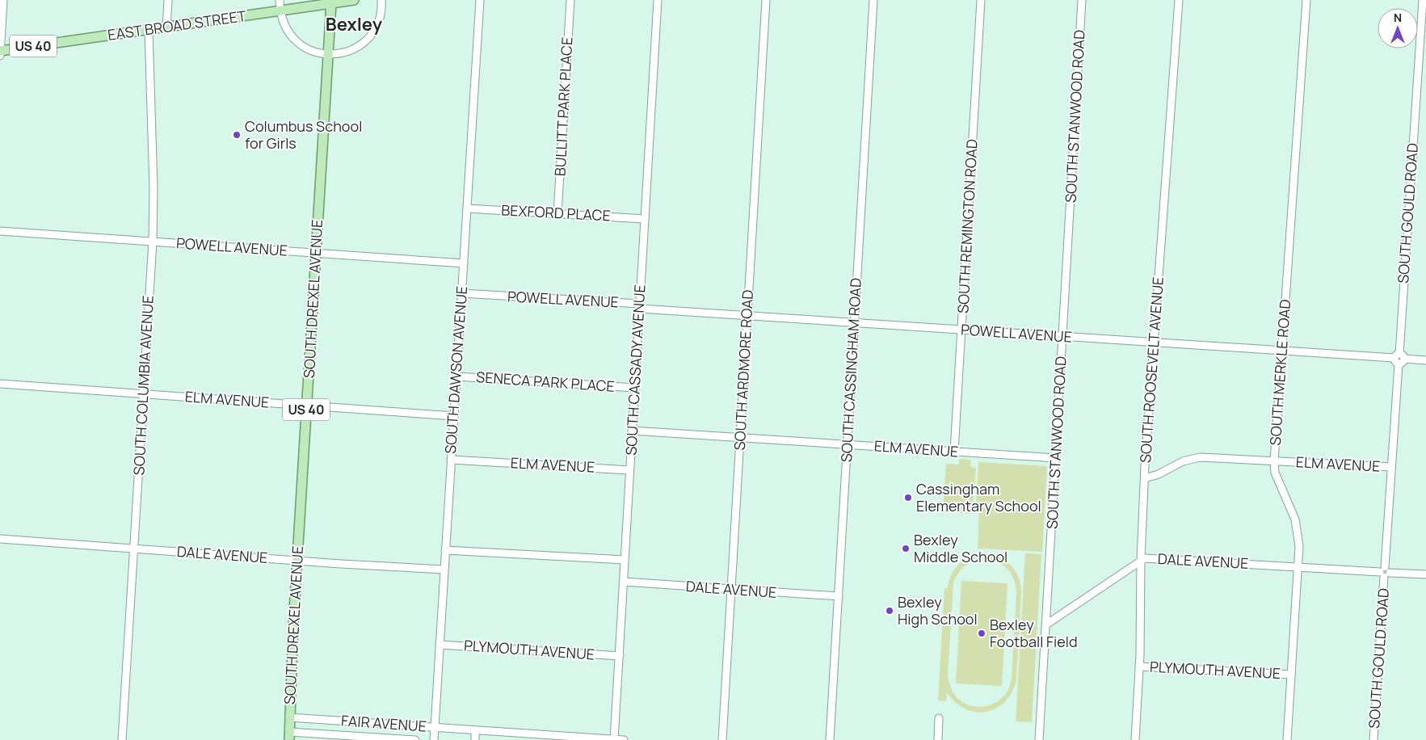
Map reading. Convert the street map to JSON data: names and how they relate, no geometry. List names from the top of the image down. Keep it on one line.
{"streets":{"main road":["EAST BROAD STREET","US 40","SOUTH DREXEL AVENUE"],"street":["BULLITT PARK PLACE","SOUTH STANWOOD ROAD","BEXFORD PLACE","SOUTH GOULD ROAD","SOUTH REMINGTON ROAD","POWELL AVENUE","SOUTH DAWSON AVENUE","SOUTH CASSADY AVENUE","SOUTH ARDMORE ROAD","SOUTH CASSINGHAM ROAD","SOUTH ROOSEVELT AVENUE","SOUTH MERKLE ROAD","SENECA PARK PLACE","SOUTH COLUMBIA AVENUE","ELM AVENUE","DALE AVENUE","PLYMOUTH AVENUE","FAIR AVENUE"]},"crossings":[["EAST BROAD STREET","SOUTH DREXEL AVENUE"],["EAST BROAD STREET","SOUTH COLUMBIA AVENUE"],["BULLITT PARK PLACE","BEXFORD PLACE"],["SOUTH STANWOOD ROAD","POWELL AVENUE"],["SOUTH STANWOOD ROAD","ELM AVENUE"],["SOUTH STANWOOD ROAD","DALE AVENUE"],["BEXFORD PLACE","SOUTH DAWSON AVENUE"],["BEXFORD PLACE","SOUTH CASSADY AVENUE"],["SOUTH GOULD ROAD","POWELL AVENUE"],["SOUTH GOULD ROAD","ELM AVENUE"],["SOUTH GOULD ROAD","DALE AVENUE"],["SOUTH REMINGTON ROAD","POWELL AVENUE"],["SOUTH REMINGTON ROAD","ELM AVENUE"],["POWELL AVENUE","SOUTH DREXEL AVENUE"],["POWELL AVENUE","SOUTH DAWSON AVENUE"],["POWELL AVENUE","SOUTH CASSADY AVENUE"],["POWELL AVENUE","SOUTH ARDMORE ROAD"],["POWELL AVENUE","SOUTH CASSINGHAM ROAD"],["POWELL AVENUE","SOUTH ROOSEVELT AVENUE"],["POWELL AVENUE","SOUTH MERKLE ROAD"],["POWELL AVENUE","SOUTH COLUMBIA AVENUE"],["SOUTH DREXEL AVENUE","ELM AVENUE"],["SOUTH DREXEL AVENUE","DALE AVENUE"],["SOUTH DREXEL AVENUE","FAIR AVENUE"],["SOUTH DAWSON AVENUE","SENECA PARK PLACE"],["SOUTH DAWSON AVENUE","ELM AVENUE"],["SOUTH DAWSON AVENUE","DALE AVENUE"],["SOUTH DAWSON AVENUE","PLYMOUTH AVENUE"],["SOUTH DAWSON AVENUE","FAIR AVENUE"],["SOUTH CASSADY AVENUE","SENECA PARK PLACE"],["SOUTH CASSADY AVENUE","ELM AVENUE"],["SOUTH CASSADY AVENUE","DALE AVENUE"],["SOUTH CASSADY AVENUE","PLYMOUTH AVENUE"],["SOUTH CASSADY AVENUE","FAIR AVENUE"],["SOUTH ARDMORE ROAD","ELM AVENUE"],["SOUTH ARDMORE ROAD","DALE AVENUE"],["SOUTH CASSINGHAM ROAD","ELM AVENUE"],["SOUTH CASSINGHAM ROAD","DALE AVENUE"],["SOUTH ROOSEVELT AVENUE","ELM AVENUE"],["SOUTH ROOSEVELT AVENUE","DALE AVENUE"],["SOUTH ROOSEVELT AVENUE","PLYMOUTH AVENUE"],["SOUTH MERKLE ROAD","ELM AVENUE"],["SOUTH MERKLE ROAD","DALE AVENUE"],["SOUTH MERKLE ROAD","PLYMOUTH AVENUE"],["SOUTH COLUMBIA AVENUE","ELM AVENUE"],["SOUTH COLUMBIA AVENUE","DALE AVENUE"]],"districts":["Bexley"],"places":["Columbus School for Girls","Cassingham Elementary School","Bexley Middle School","Bexley High School","Bexley Football Field"],"north":"top"}
